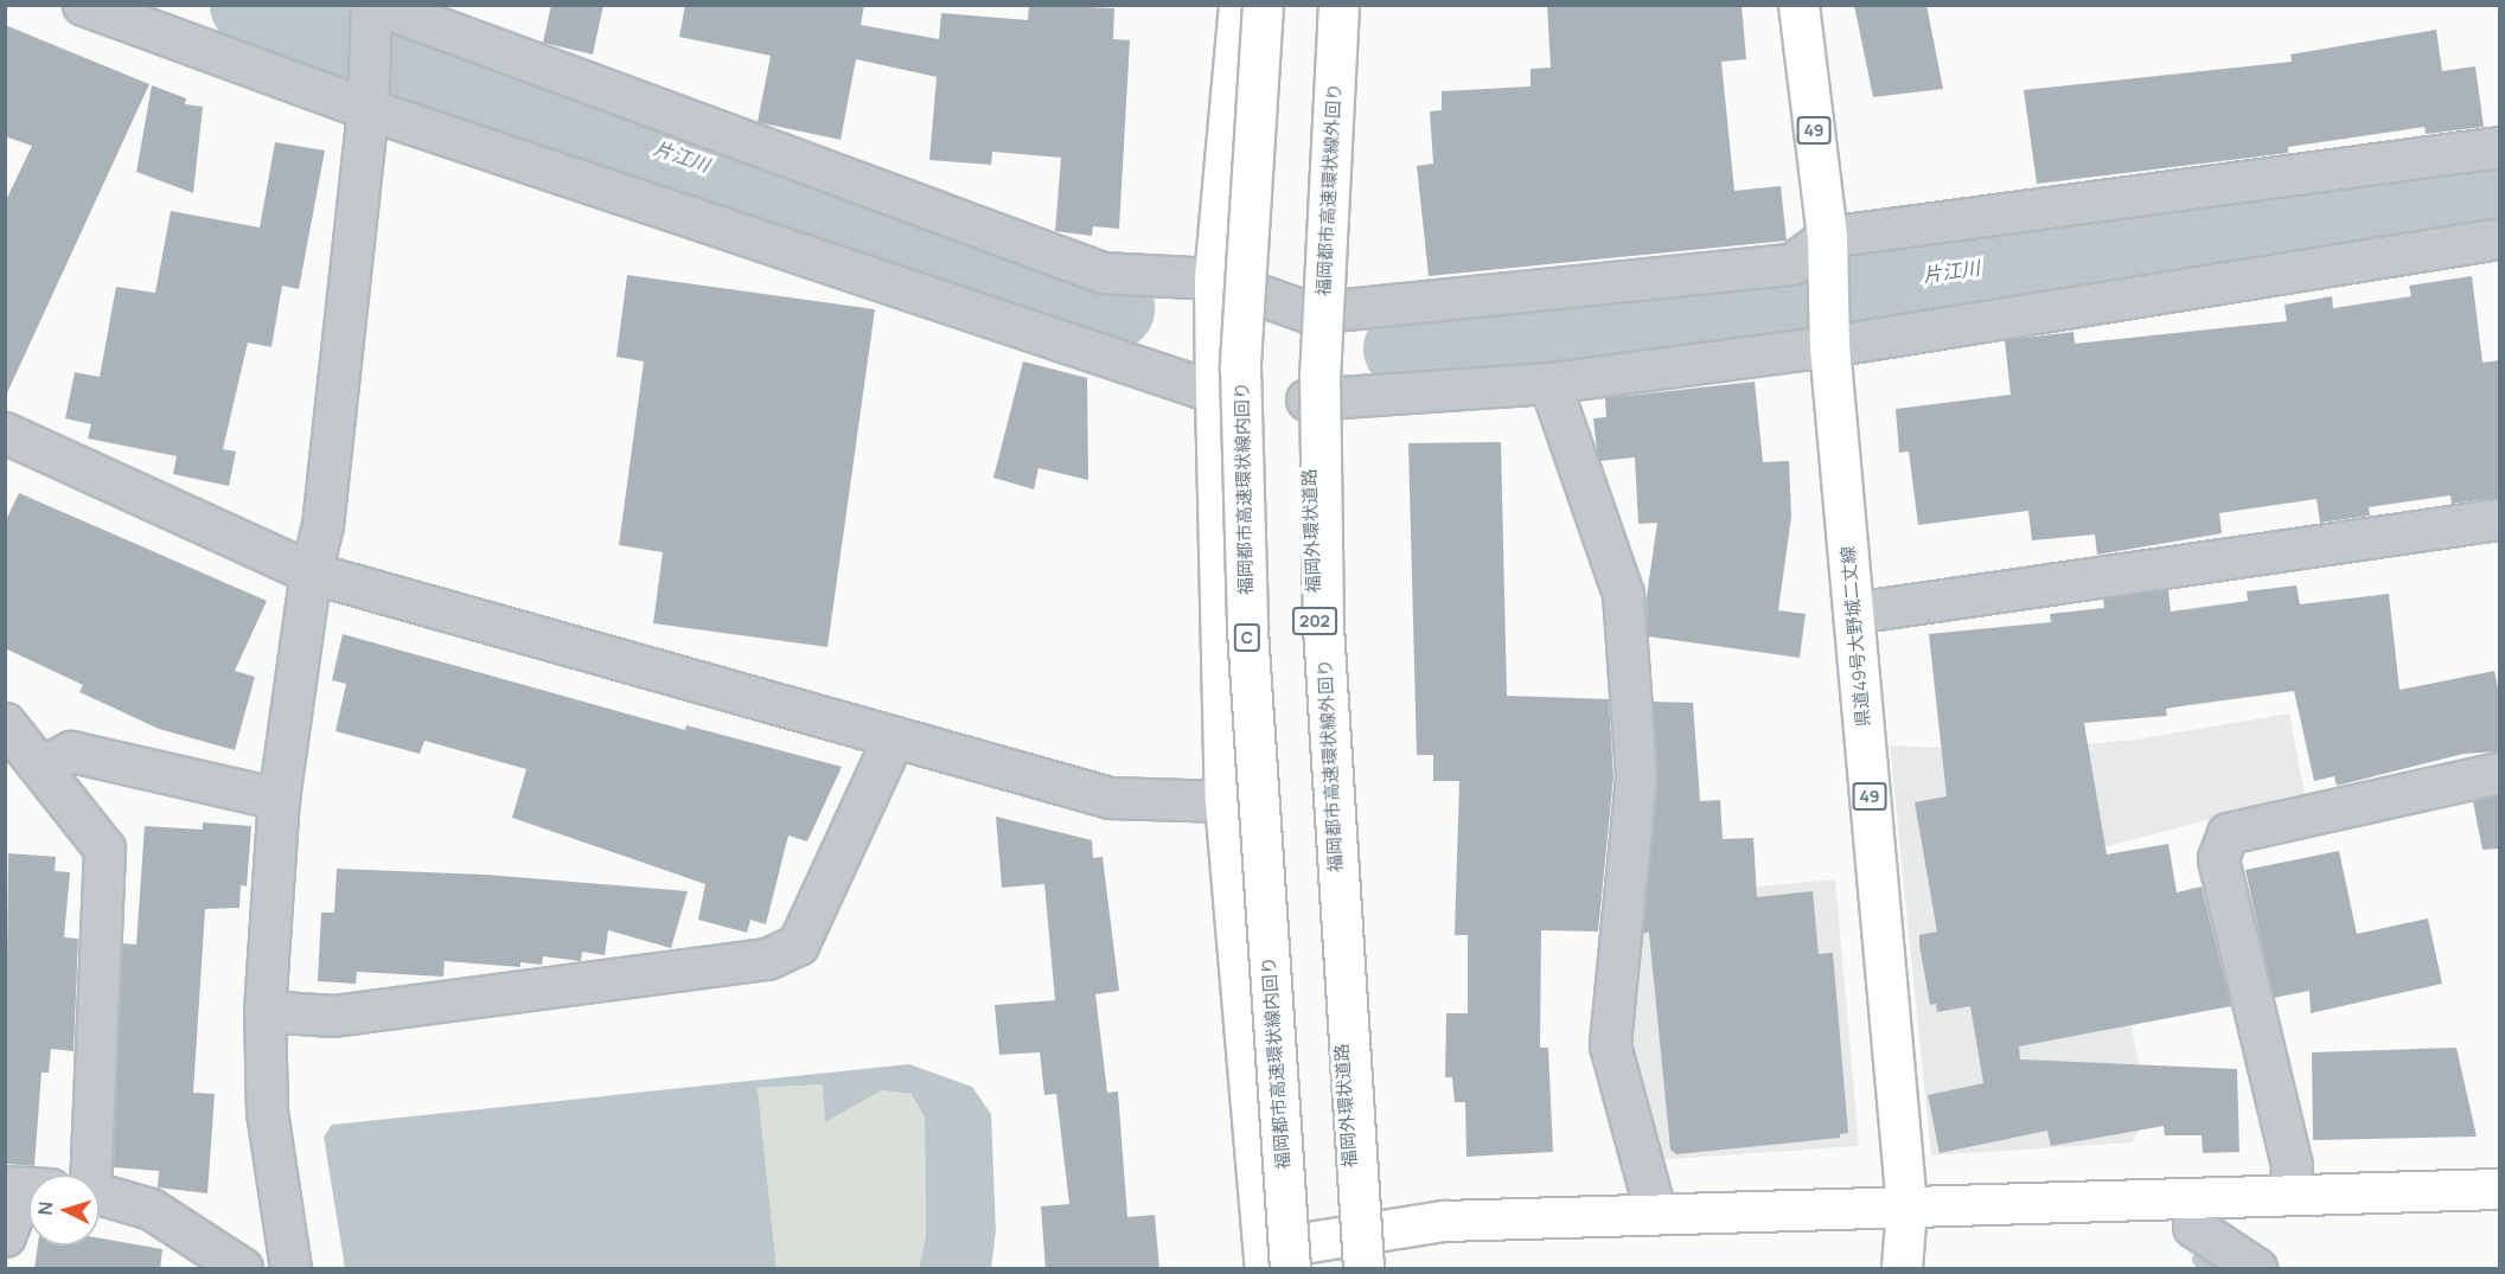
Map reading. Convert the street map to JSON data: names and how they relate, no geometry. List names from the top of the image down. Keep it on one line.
{"streets":{"main road":["49","福岡都市高速環状線外回り","福岡都市高速環状線内回り","福岡外環状道路","202","県道49号大野城二丈線","C"]},"crossings":[["福岡都市高速環状線外回り","福岡外環状道路"]],"water":["片江川"],"north":"left"}
